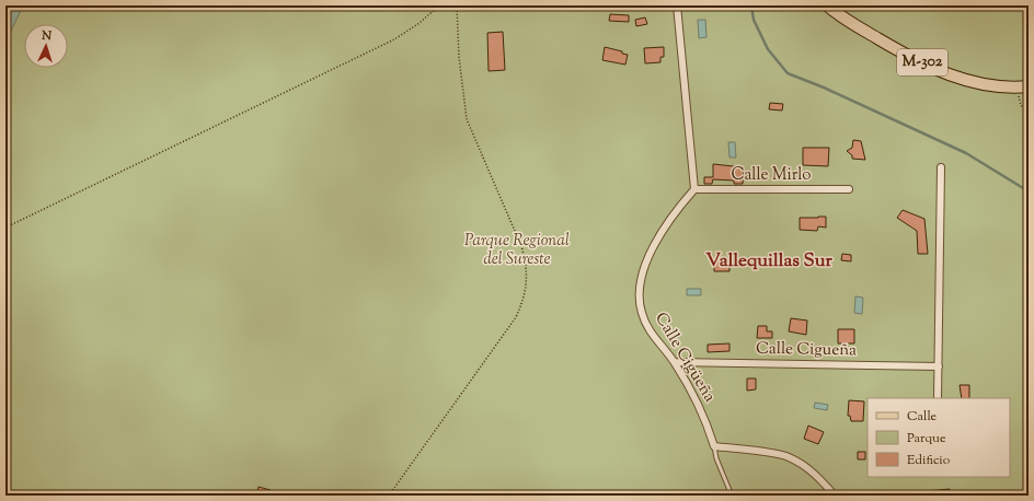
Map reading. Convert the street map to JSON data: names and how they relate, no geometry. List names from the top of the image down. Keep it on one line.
{"streets":{"main road":["M-302"],"street":["Calle Mirlo","Calle Cigueña","Calle Cigüeña"]},"crossings":[["Calle Mirlo","Calle Cigüeña"],["Calle Cigueña","Calle Cigüeña"]],"districts":["Vallequillas Sur"],"parks":["Parque Regional del Sureste"],"legend":["Calle","Parque","Edificio"],"north":"top"}
